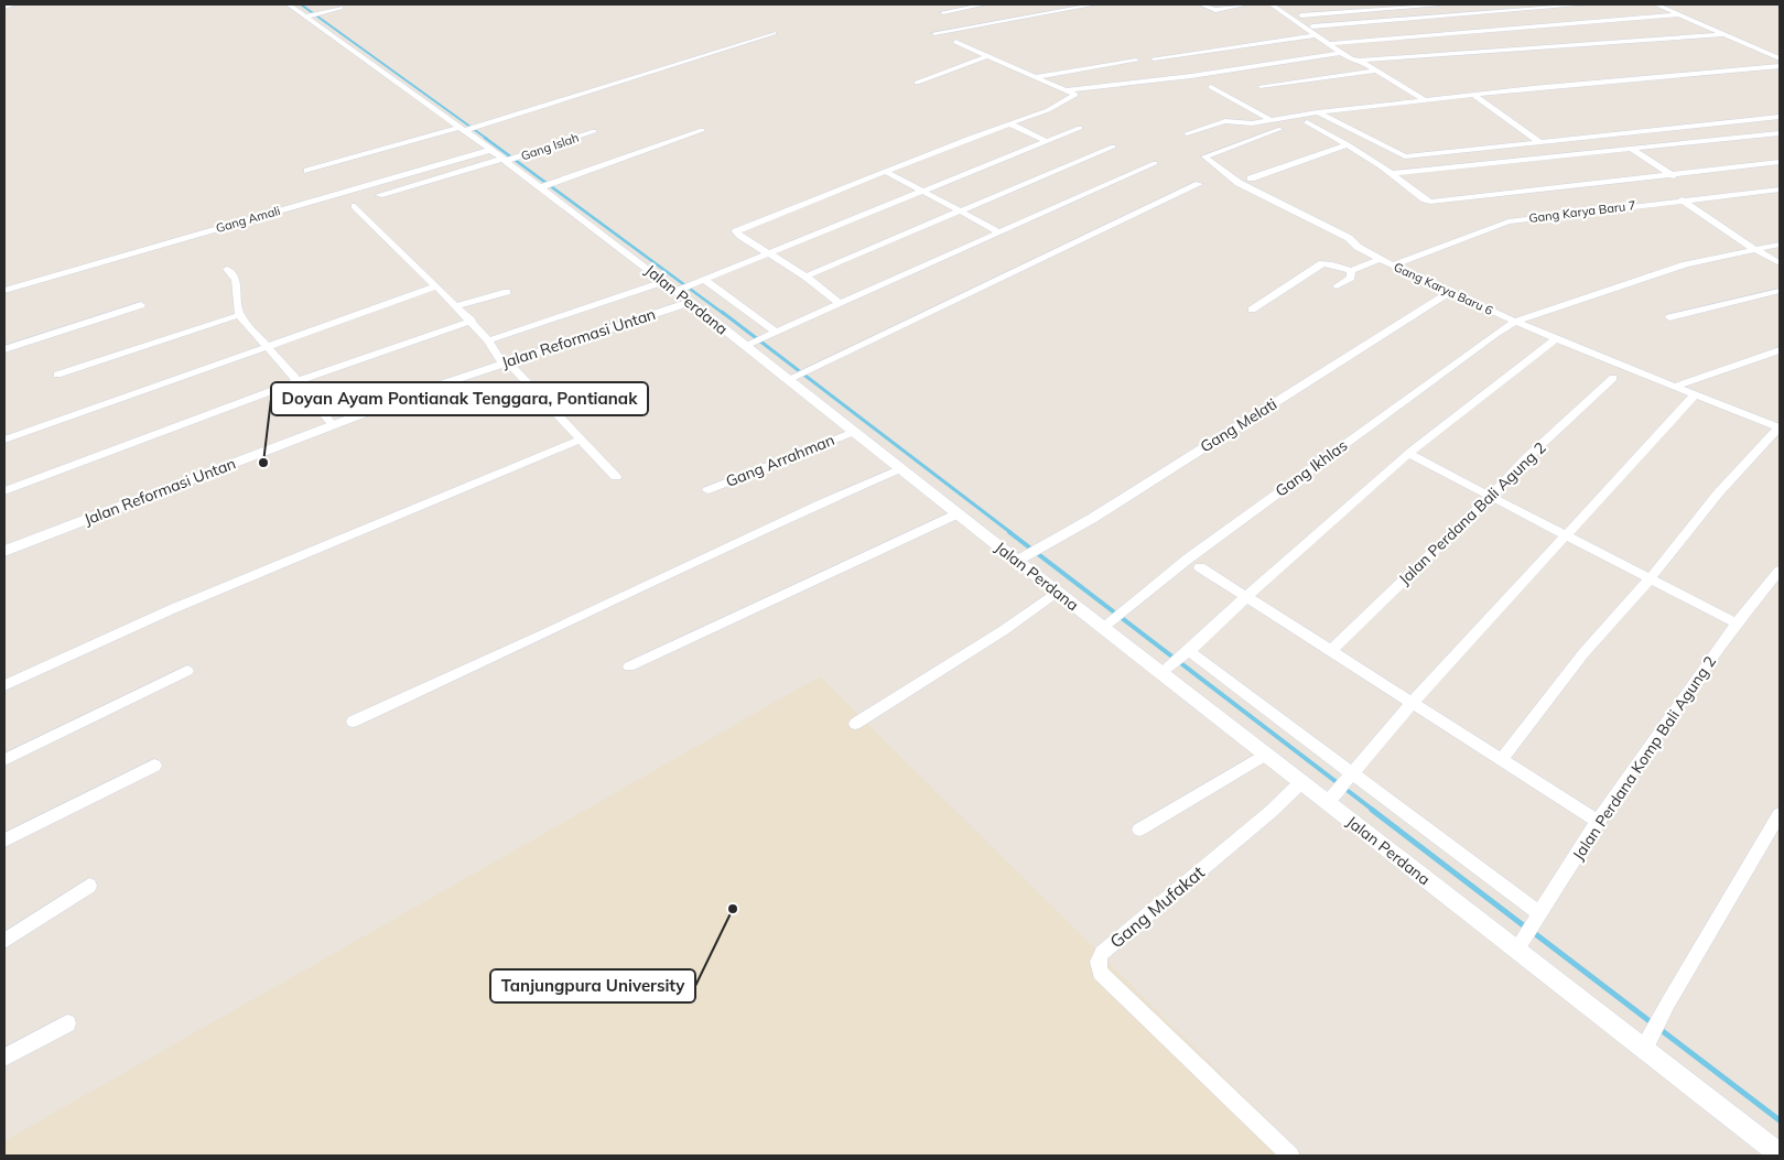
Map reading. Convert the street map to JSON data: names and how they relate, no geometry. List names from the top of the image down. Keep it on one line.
{"streets":{"street":["Gang Islah","Gang Karya Baru 7","Gang Amali","Gang Karya Baru 6","Jalan Perdana","Jalan Reformasi Untan","Gang Melati","Gang Arrahman","Gang Ikhlas","Jalan Perdana Bali Agung 2","Jalan Perdana Komp Bali Agung 2","Gang Mufakat"]},"crossings":[["Gang Islah","Jalan Perdana"],["Gang Karya Baru 7","Gang Karya Baru 6"],["Gang Amali","Jalan Perdana"],["Gang Karya Baru 6","Gang Melati"],["Gang Karya Baru 6","Gang Ikhlas"],["Jalan Perdana","Jalan Reformasi Untan"],["Jalan Perdana","Gang Melati"],["Jalan Perdana","Gang Arrahman"],["Jalan Perdana","Gang Ikhlas"],["Jalan Perdana","Jalan Perdana Komp Bali Agung 2"],["Jalan Perdana","Gang Mufakat"]],"places":["Doyan Ayam Pontianak Tenggara, Pontianak","Tanjungpura University"]}
